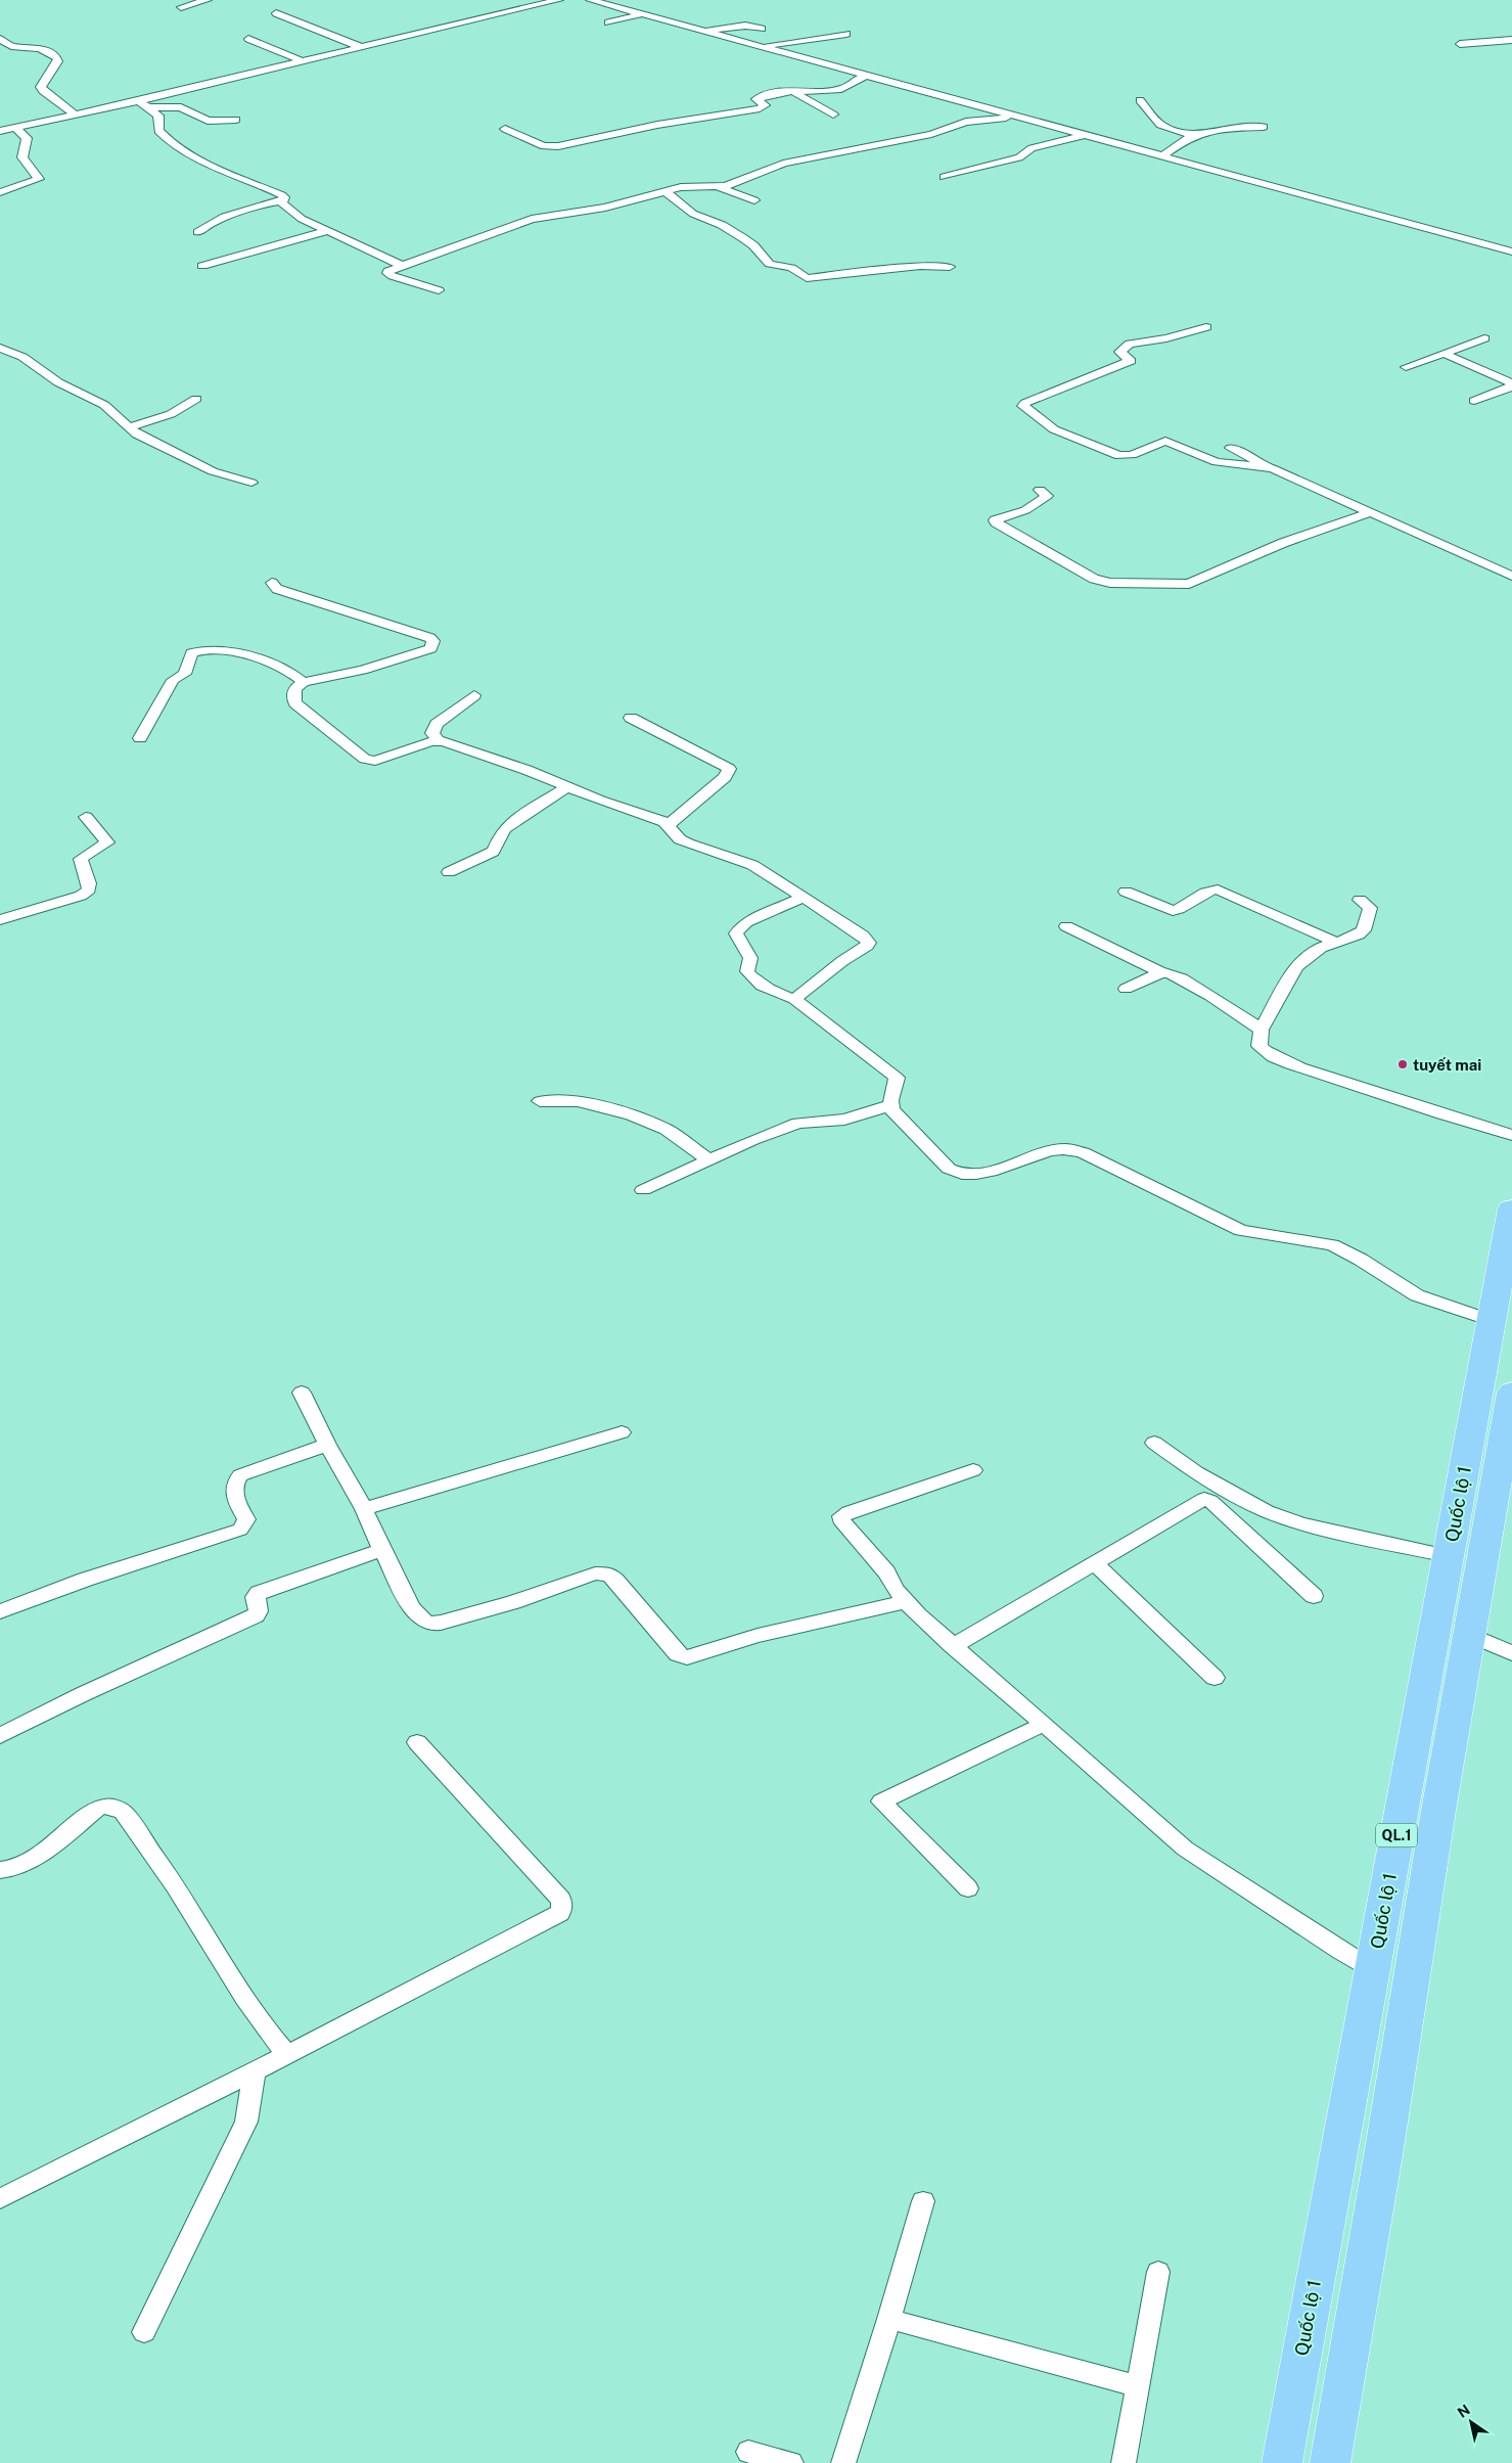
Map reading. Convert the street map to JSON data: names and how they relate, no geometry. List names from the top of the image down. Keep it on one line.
{"streets":{"highway":["Quốc lộ 1","QL.1"]},"places":["tuyết mai"],"north":"top left"}
